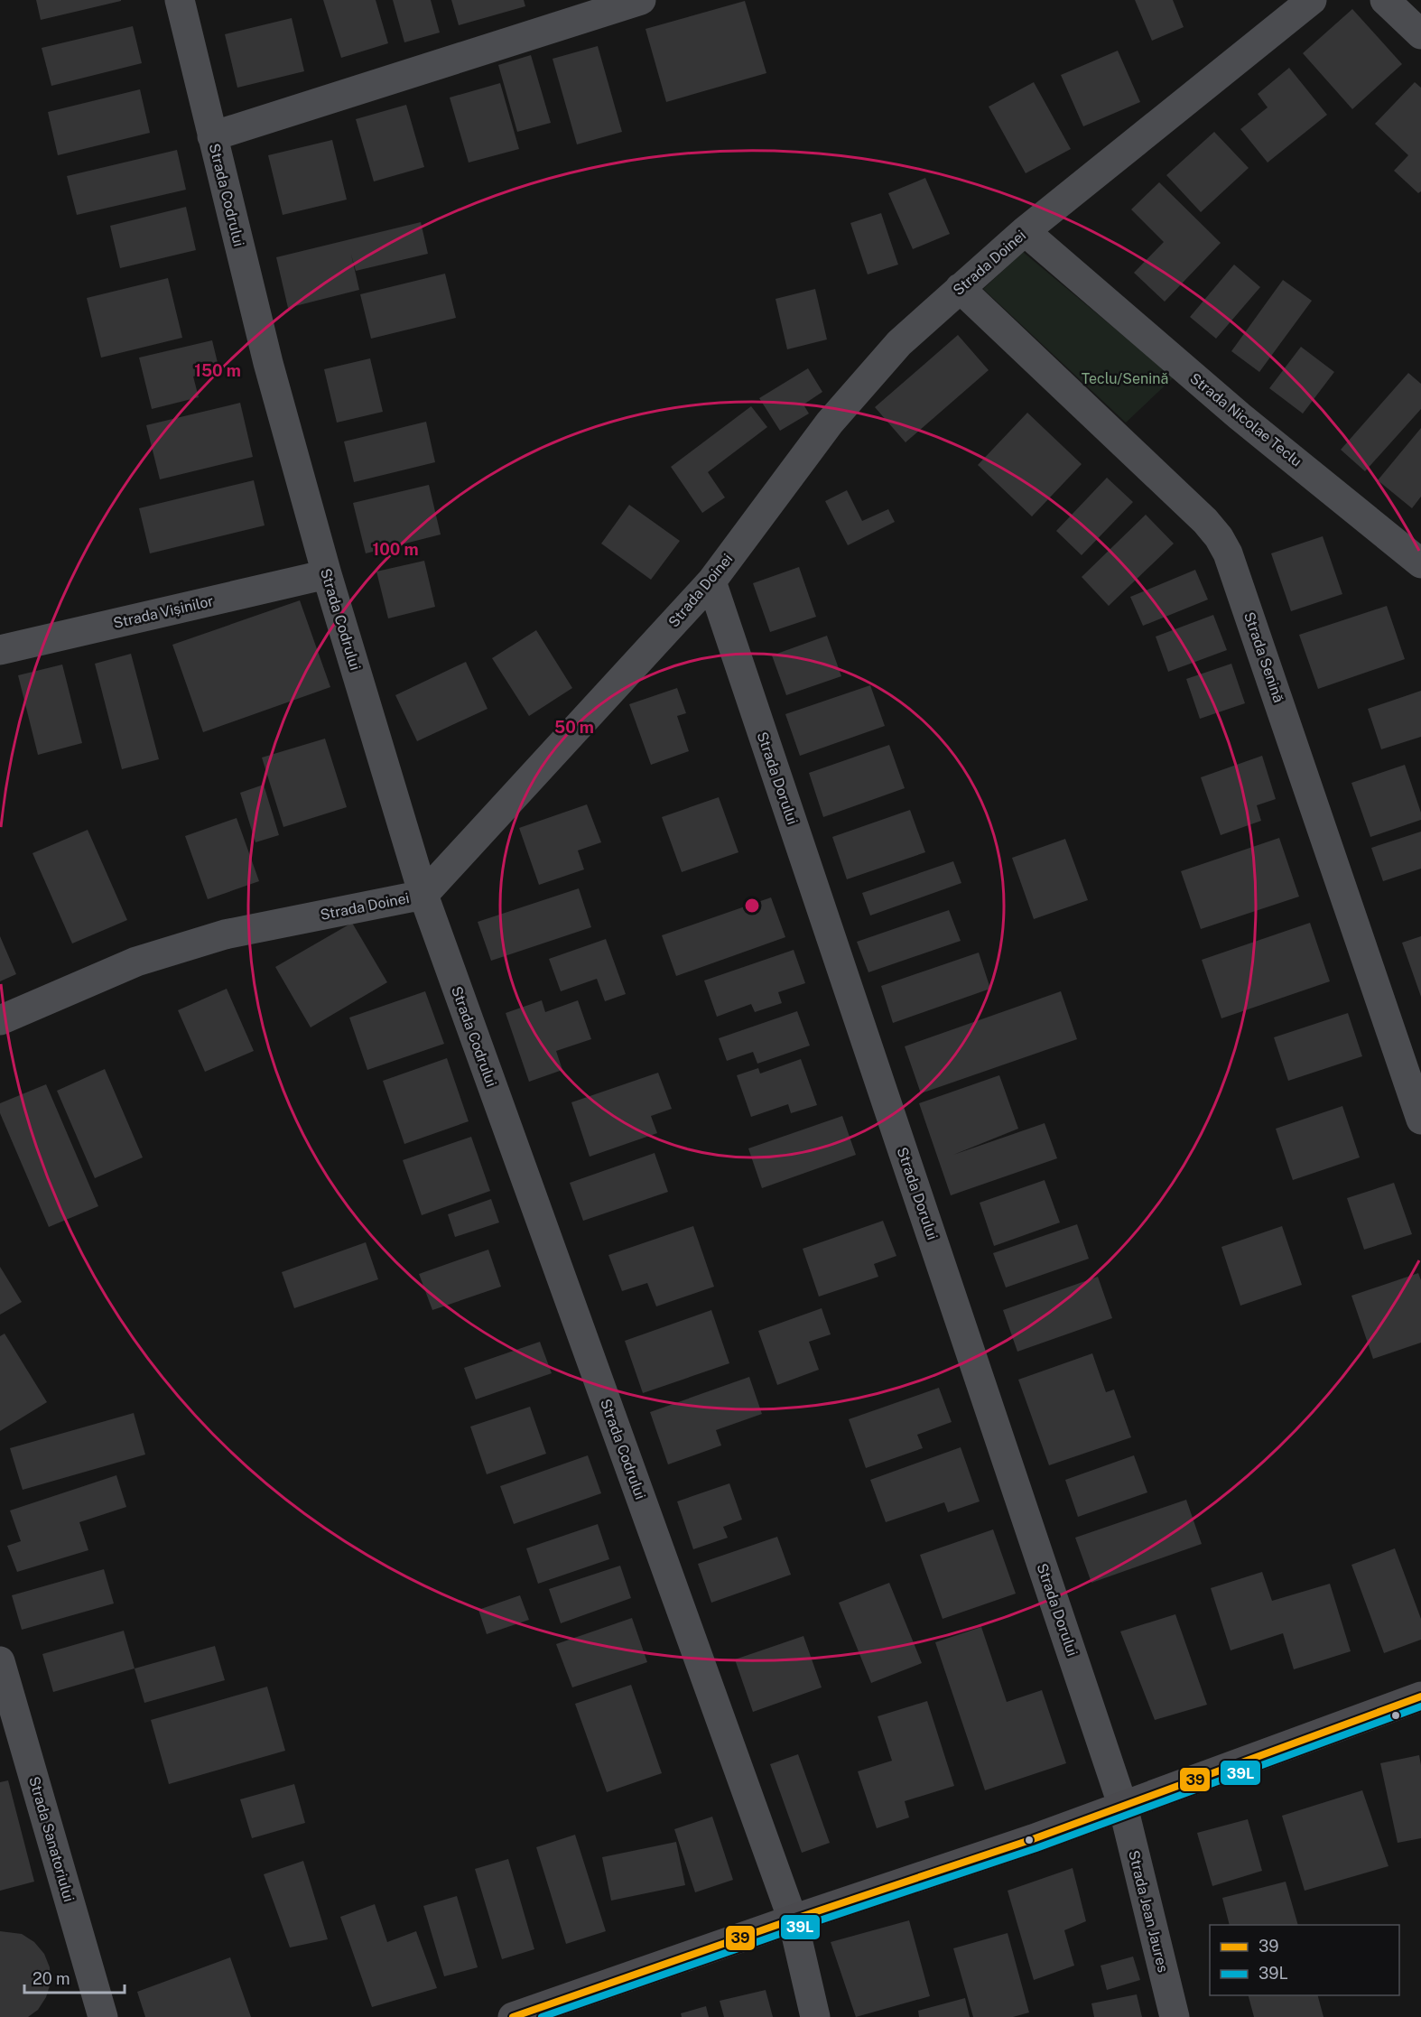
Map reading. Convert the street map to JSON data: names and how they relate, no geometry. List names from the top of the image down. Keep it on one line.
{"streets":{"street":["Strada Codrului","Strada Doinei","Strada Nicolae Teclu","Strada Vișinilor","Strada Senină","Strada Dorului","Strada Sanatoriului","Strada Jean Jaures"]},"crossings":[["Strada Codrului","Strada Doinei"],["Strada Codrului","Strada Vișinilor"],["Strada Doinei","Strada Nicolae Teclu"],["Strada Doinei","Strada Senină"],["Strada Doinei","Strada Dorului"],["Strada Dorului","Strada Jean Jaures"]],"parks":["Teclu/Senină"],"lines":["transit line 39","transit line 39L"],"legend":["39","39L"],"scale_bar":"20 m","rings":["150 m","100 m","50 m"]}
